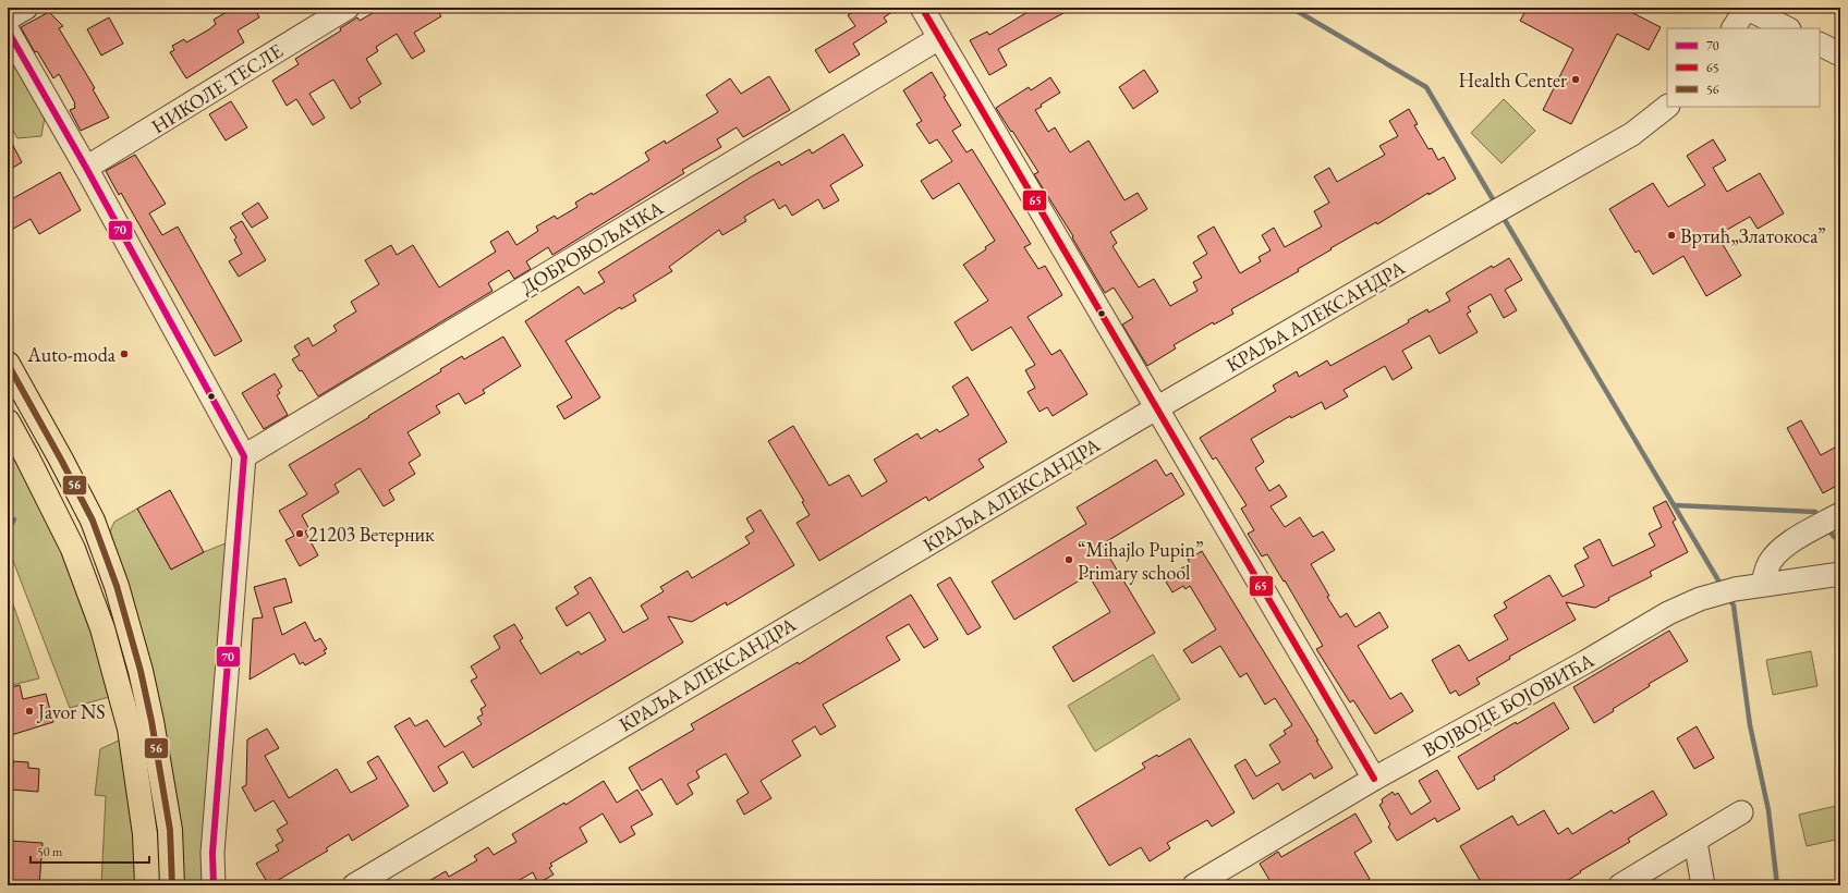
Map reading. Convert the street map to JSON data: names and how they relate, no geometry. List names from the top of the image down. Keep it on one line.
{"streets":{"street":["НИКОЛЕ ТЕСЛЕ","ДОБРОВОЉАЧКА","КРАЉА АЛЕКСАНДРА","ВОЈВОДЕ БОЈОВИЋА"]},"places":["Health Center","Вртић„Златокоса”","Auto-moda","21203 Ветерник","“Mihajlo Pupin” Primary school","Javor NS"],"lines":["transit line 65","transit line 70","transit line 56"],"legend":["70","65","56"],"scale_bar":"50 m"}
